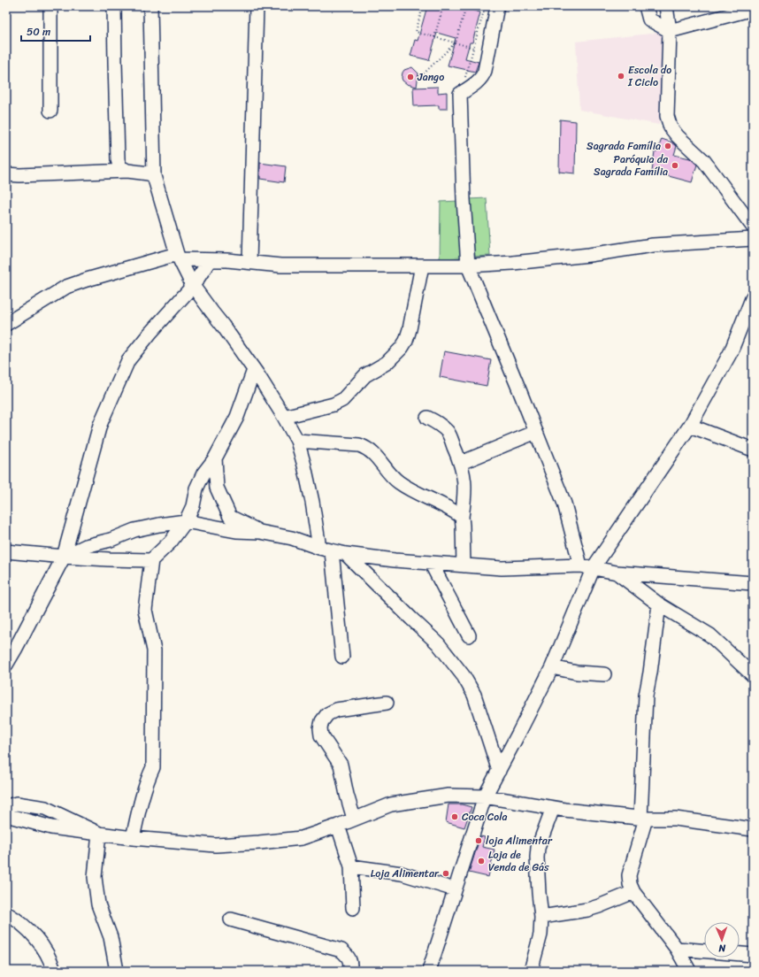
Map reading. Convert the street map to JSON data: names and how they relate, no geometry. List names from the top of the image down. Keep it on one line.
{"places":["Escola do I Ciclo","Jango","Sagrada Família","Paróquia da Sagrada Família","Coca Cola","loja Alimentar","Loja de Venda de Gás","Loja Alimentar"],"scale_bar":"50 m","north":"bottom"}
